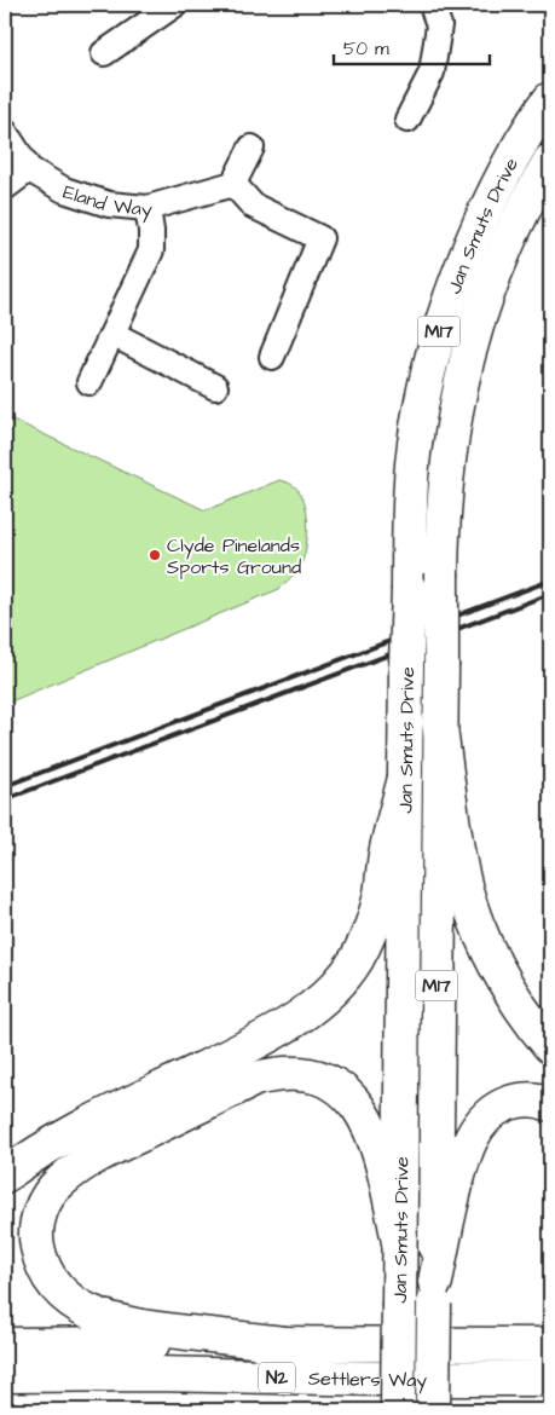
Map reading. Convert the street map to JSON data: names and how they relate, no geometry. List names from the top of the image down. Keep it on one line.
{"streets":{"main road":["Jan Smuts Drive","M17","N2","Settlers Way"],"street":["Eland Way"]},"places":["Clyde Pinelands Sports Ground"],"scale_bar":"50 m"}
